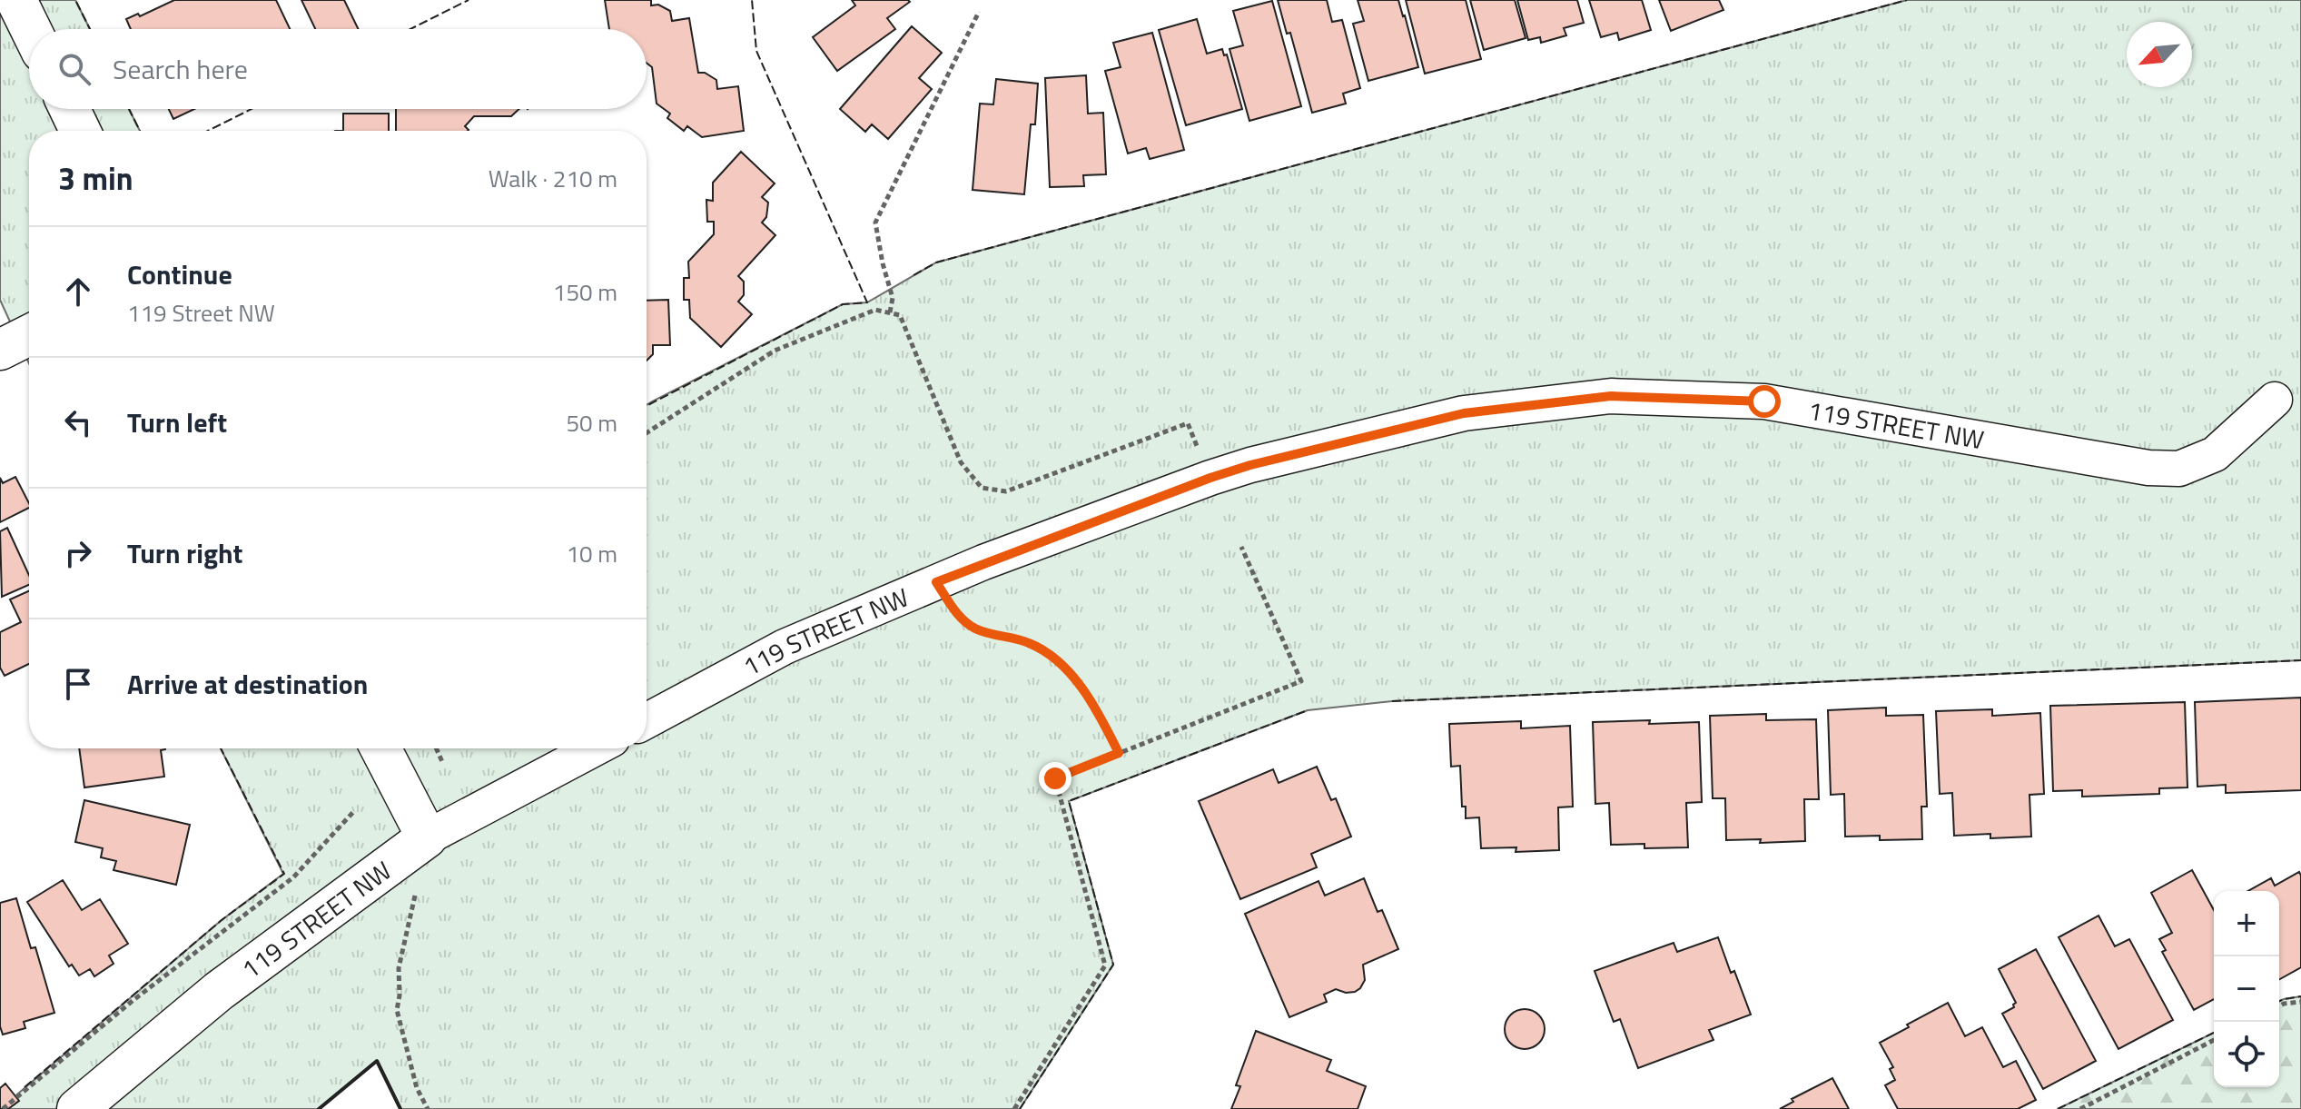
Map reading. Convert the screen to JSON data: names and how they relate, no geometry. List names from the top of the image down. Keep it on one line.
{"streets":{"street":["119 STREET NW"]},"north":"bottom left","page":{"search":"Search here","heading":["3 min","Walk · 210 m"],"list":[["Continue","119 Street NW","150 m"],["Turn left","50 m"],["Turn right","10 m"],"Arrive at destination"],"map_buttons":["+","−"]}}
